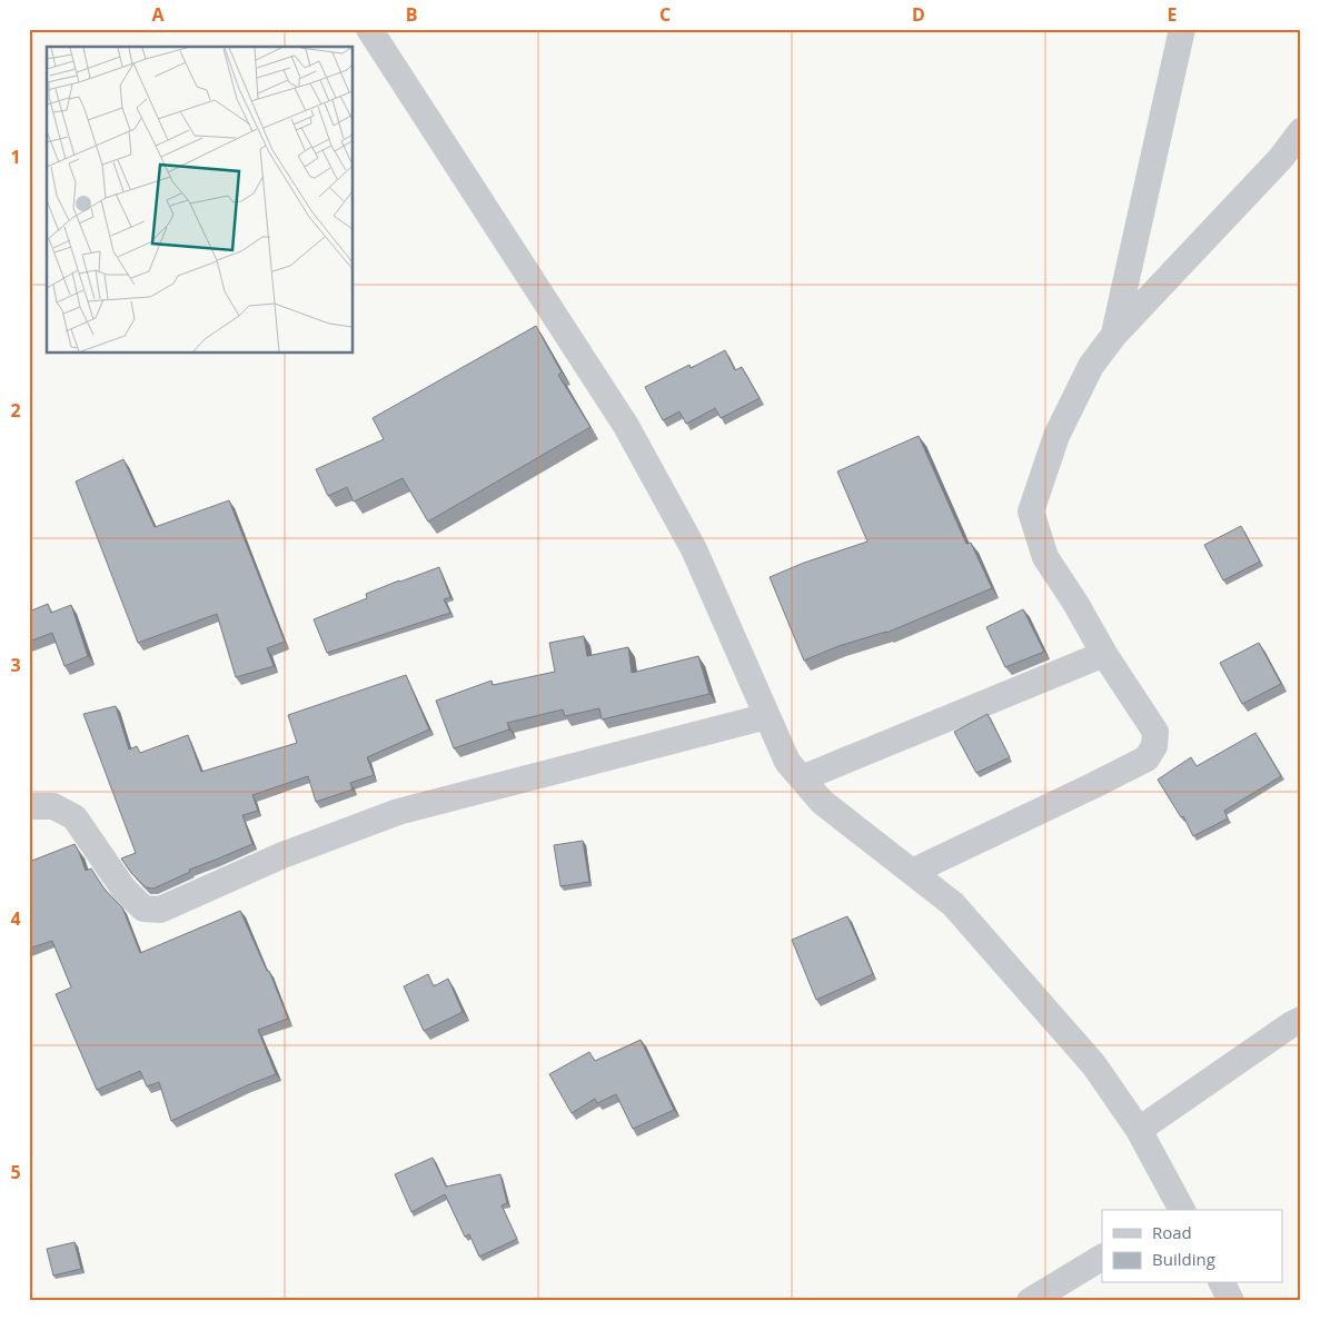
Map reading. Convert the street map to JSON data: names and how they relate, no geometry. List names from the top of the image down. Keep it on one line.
{"legend":["Road","Building"],"grid":{"columns":["A","B","C","D","E"],"rows":["1","2","3","4","5"]}}
